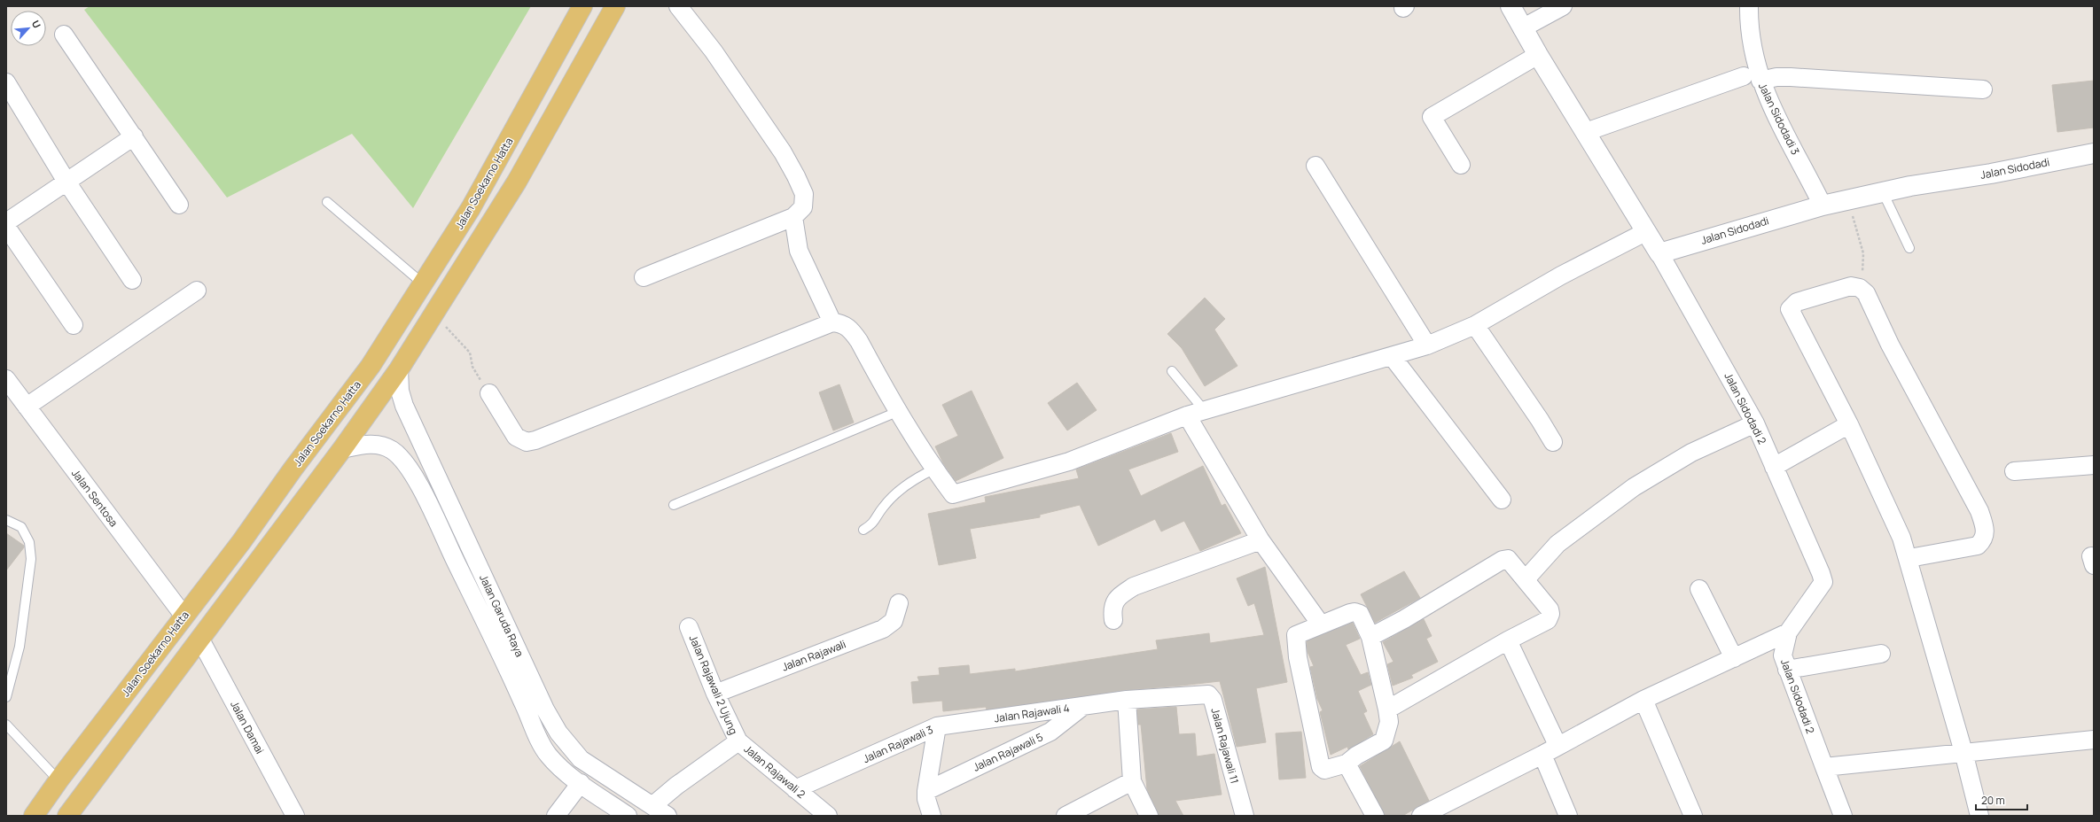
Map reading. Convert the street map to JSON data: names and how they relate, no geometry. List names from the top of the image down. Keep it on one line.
{"streets":{"main road":["Jalan Soekarno Hatta"],"street":["Jalan Sidodadi 3","Jalan Sidodadi","Jalan Sidodadi 2","Jalan Sentosa","Jalan Garuda Raya","Jalan Rajawali","Jalan Rajawali 2 Ujung","Jalan Rajawali 4","Jalan Damai","Jalan Rajawali 3","Jalan Rajawali 11","Jalan Rajawali 5","Jalan Rajawali 2"]},"crossings":[["Jalan Sidodadi 3","Jalan Sidodadi"],["Jalan Sidodadi","Jalan Sidodadi 2"],["Jalan Soekarno Hatta","Jalan Sentosa"],["Jalan Garuda Raya","Jalan Rajawali 2"],["Jalan Rajawali","Jalan Rajawali 2 Ujung"],["Jalan Rajawali 2 Ujung","Jalan Rajawali 2"],["Jalan Rajawali 4","Jalan Rajawali 3"],["Jalan Rajawali 4","Jalan Rajawali 11"],["Jalan Rajawali 4","Jalan Rajawali 5"],["Jalan Rajawali 3","Jalan Rajawali 5"],["Jalan Rajawali 3","Jalan Rajawali 2"]],"scale_bar":"20 m","north":"top right"}
